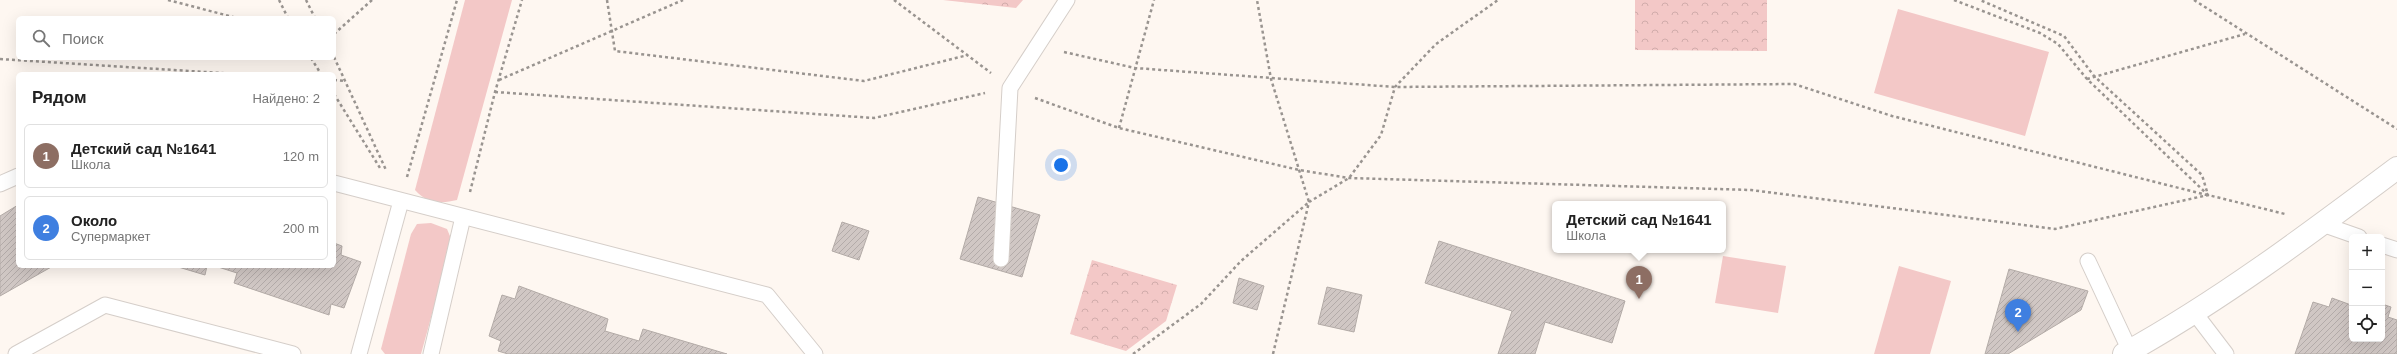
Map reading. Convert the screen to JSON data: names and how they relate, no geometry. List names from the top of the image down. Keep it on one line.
{"page":{"search":"Поиск","heading":["Рядом","Найдено: 2"],"list":[{"mark":"1","name":"Детский сад №1641","note":"Школа","value":"120 m"},{"mark":"2","name":"Около","note":"Супермаркет","value":"200 m"}],"popup":["Детский сад №1641","Школа"],"map_buttons":["+","−"],"pins":["1","2"]}}
